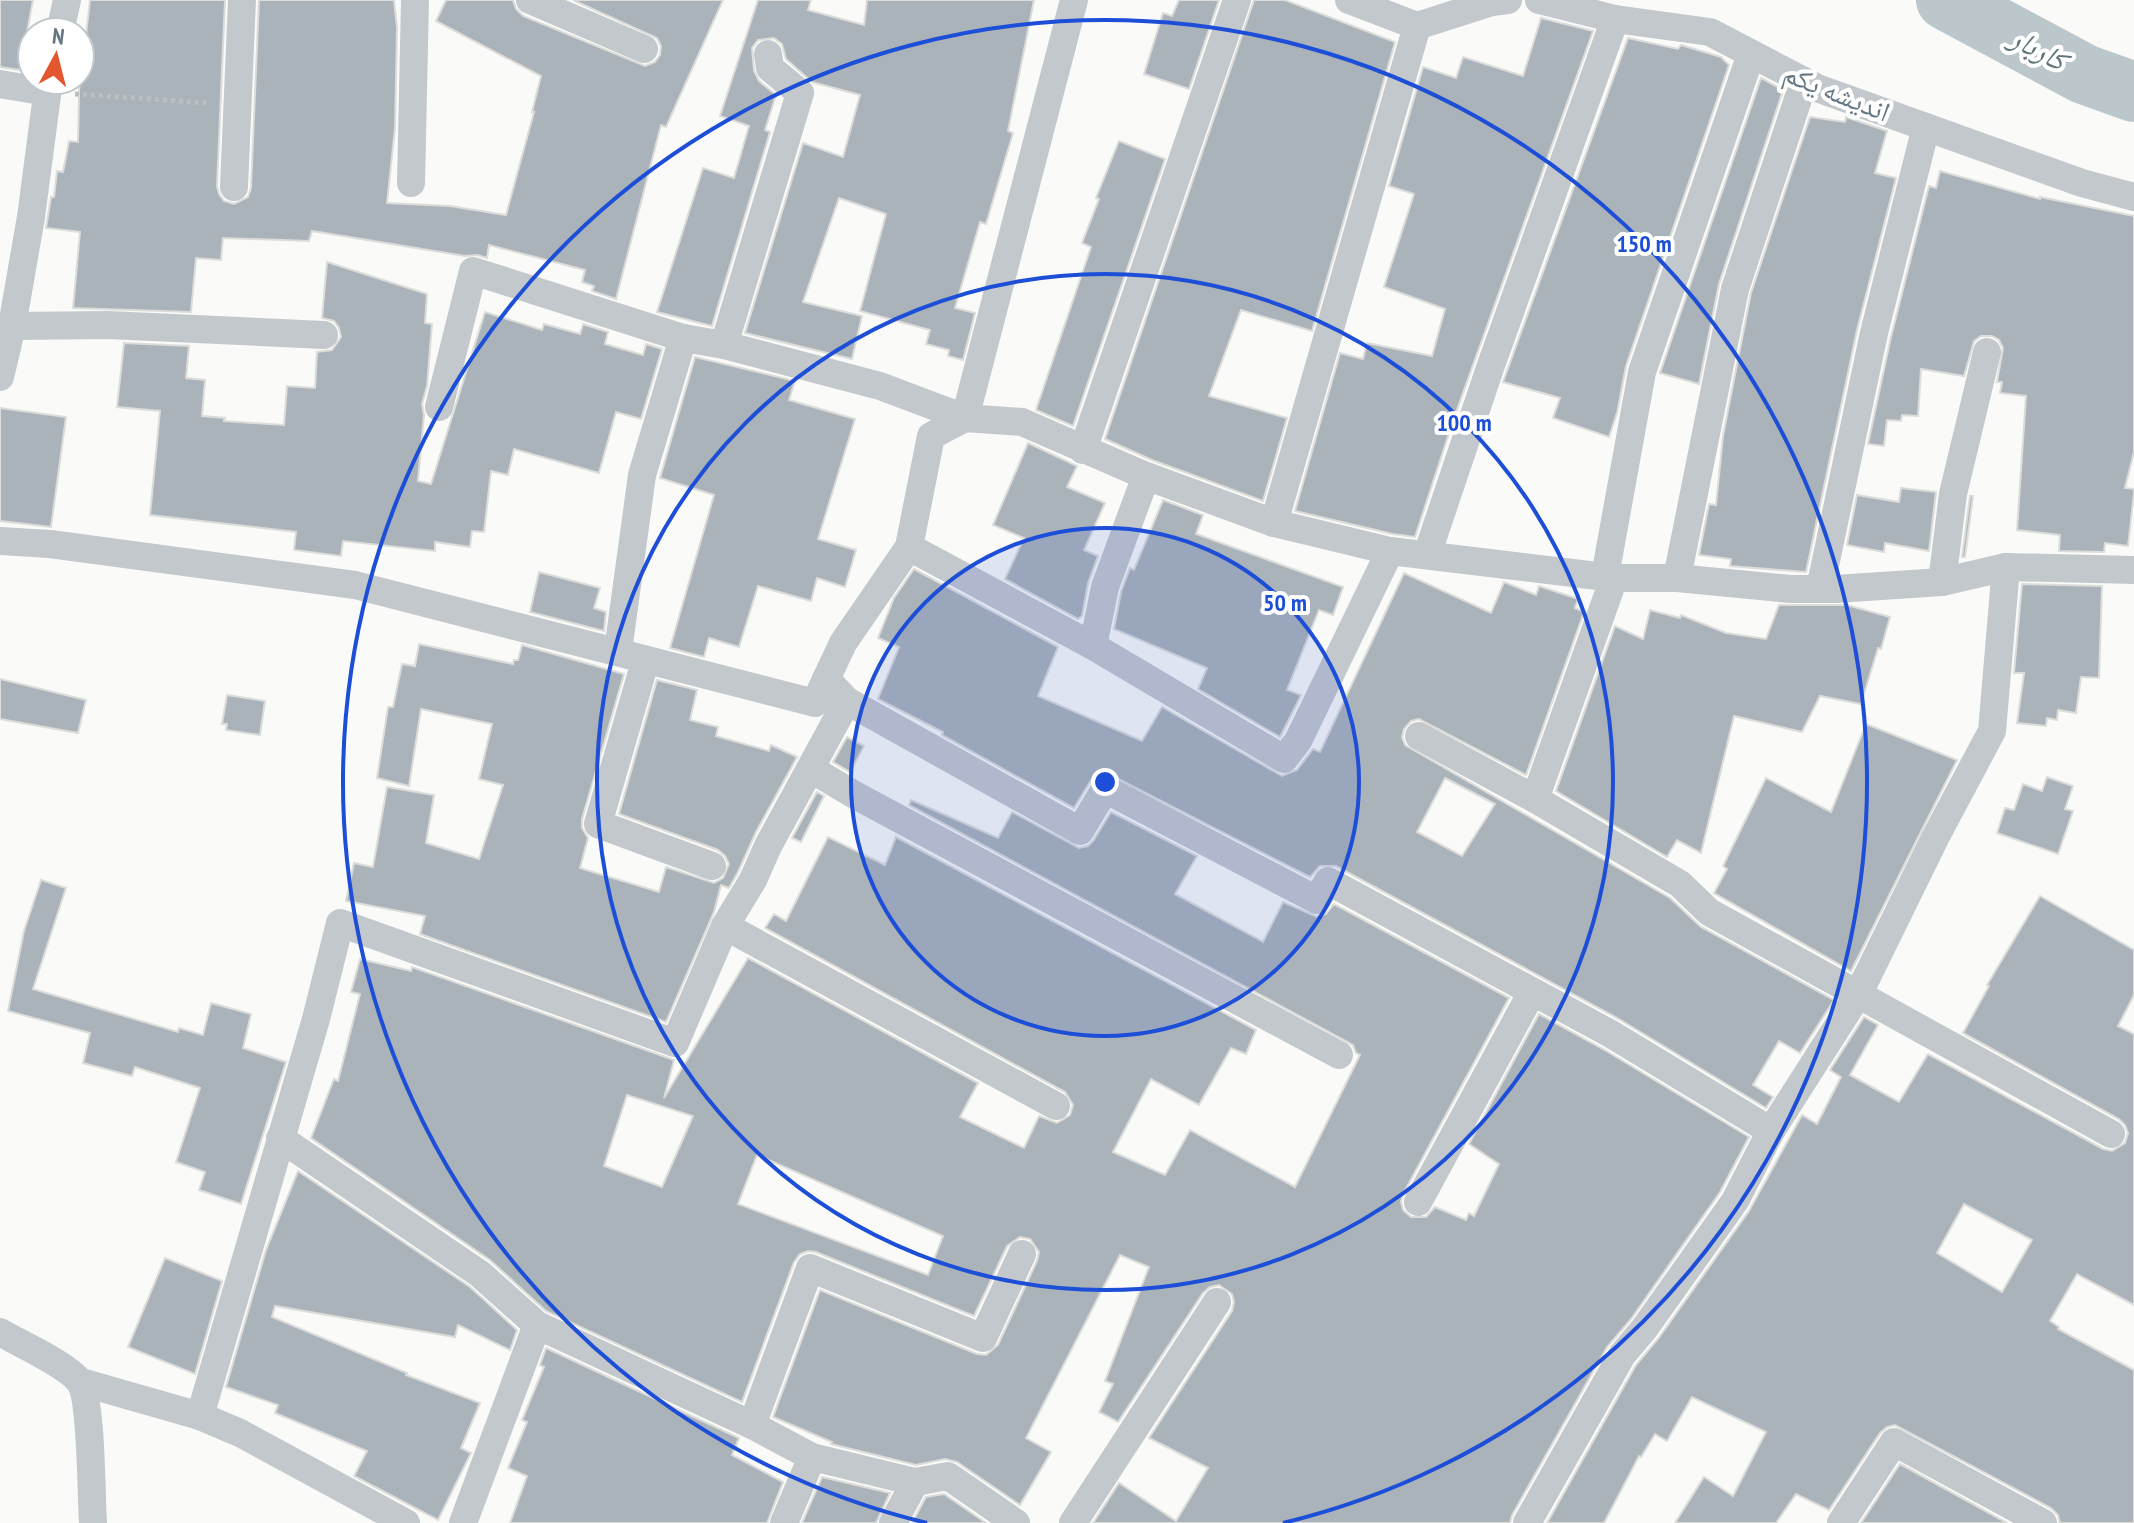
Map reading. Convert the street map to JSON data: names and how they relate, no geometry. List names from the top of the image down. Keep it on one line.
{"streets":{"street":["اندیشه یکم"]},"water":["کاربار"],"north":"top","rings":["150 m","100 m","50 m"]}
